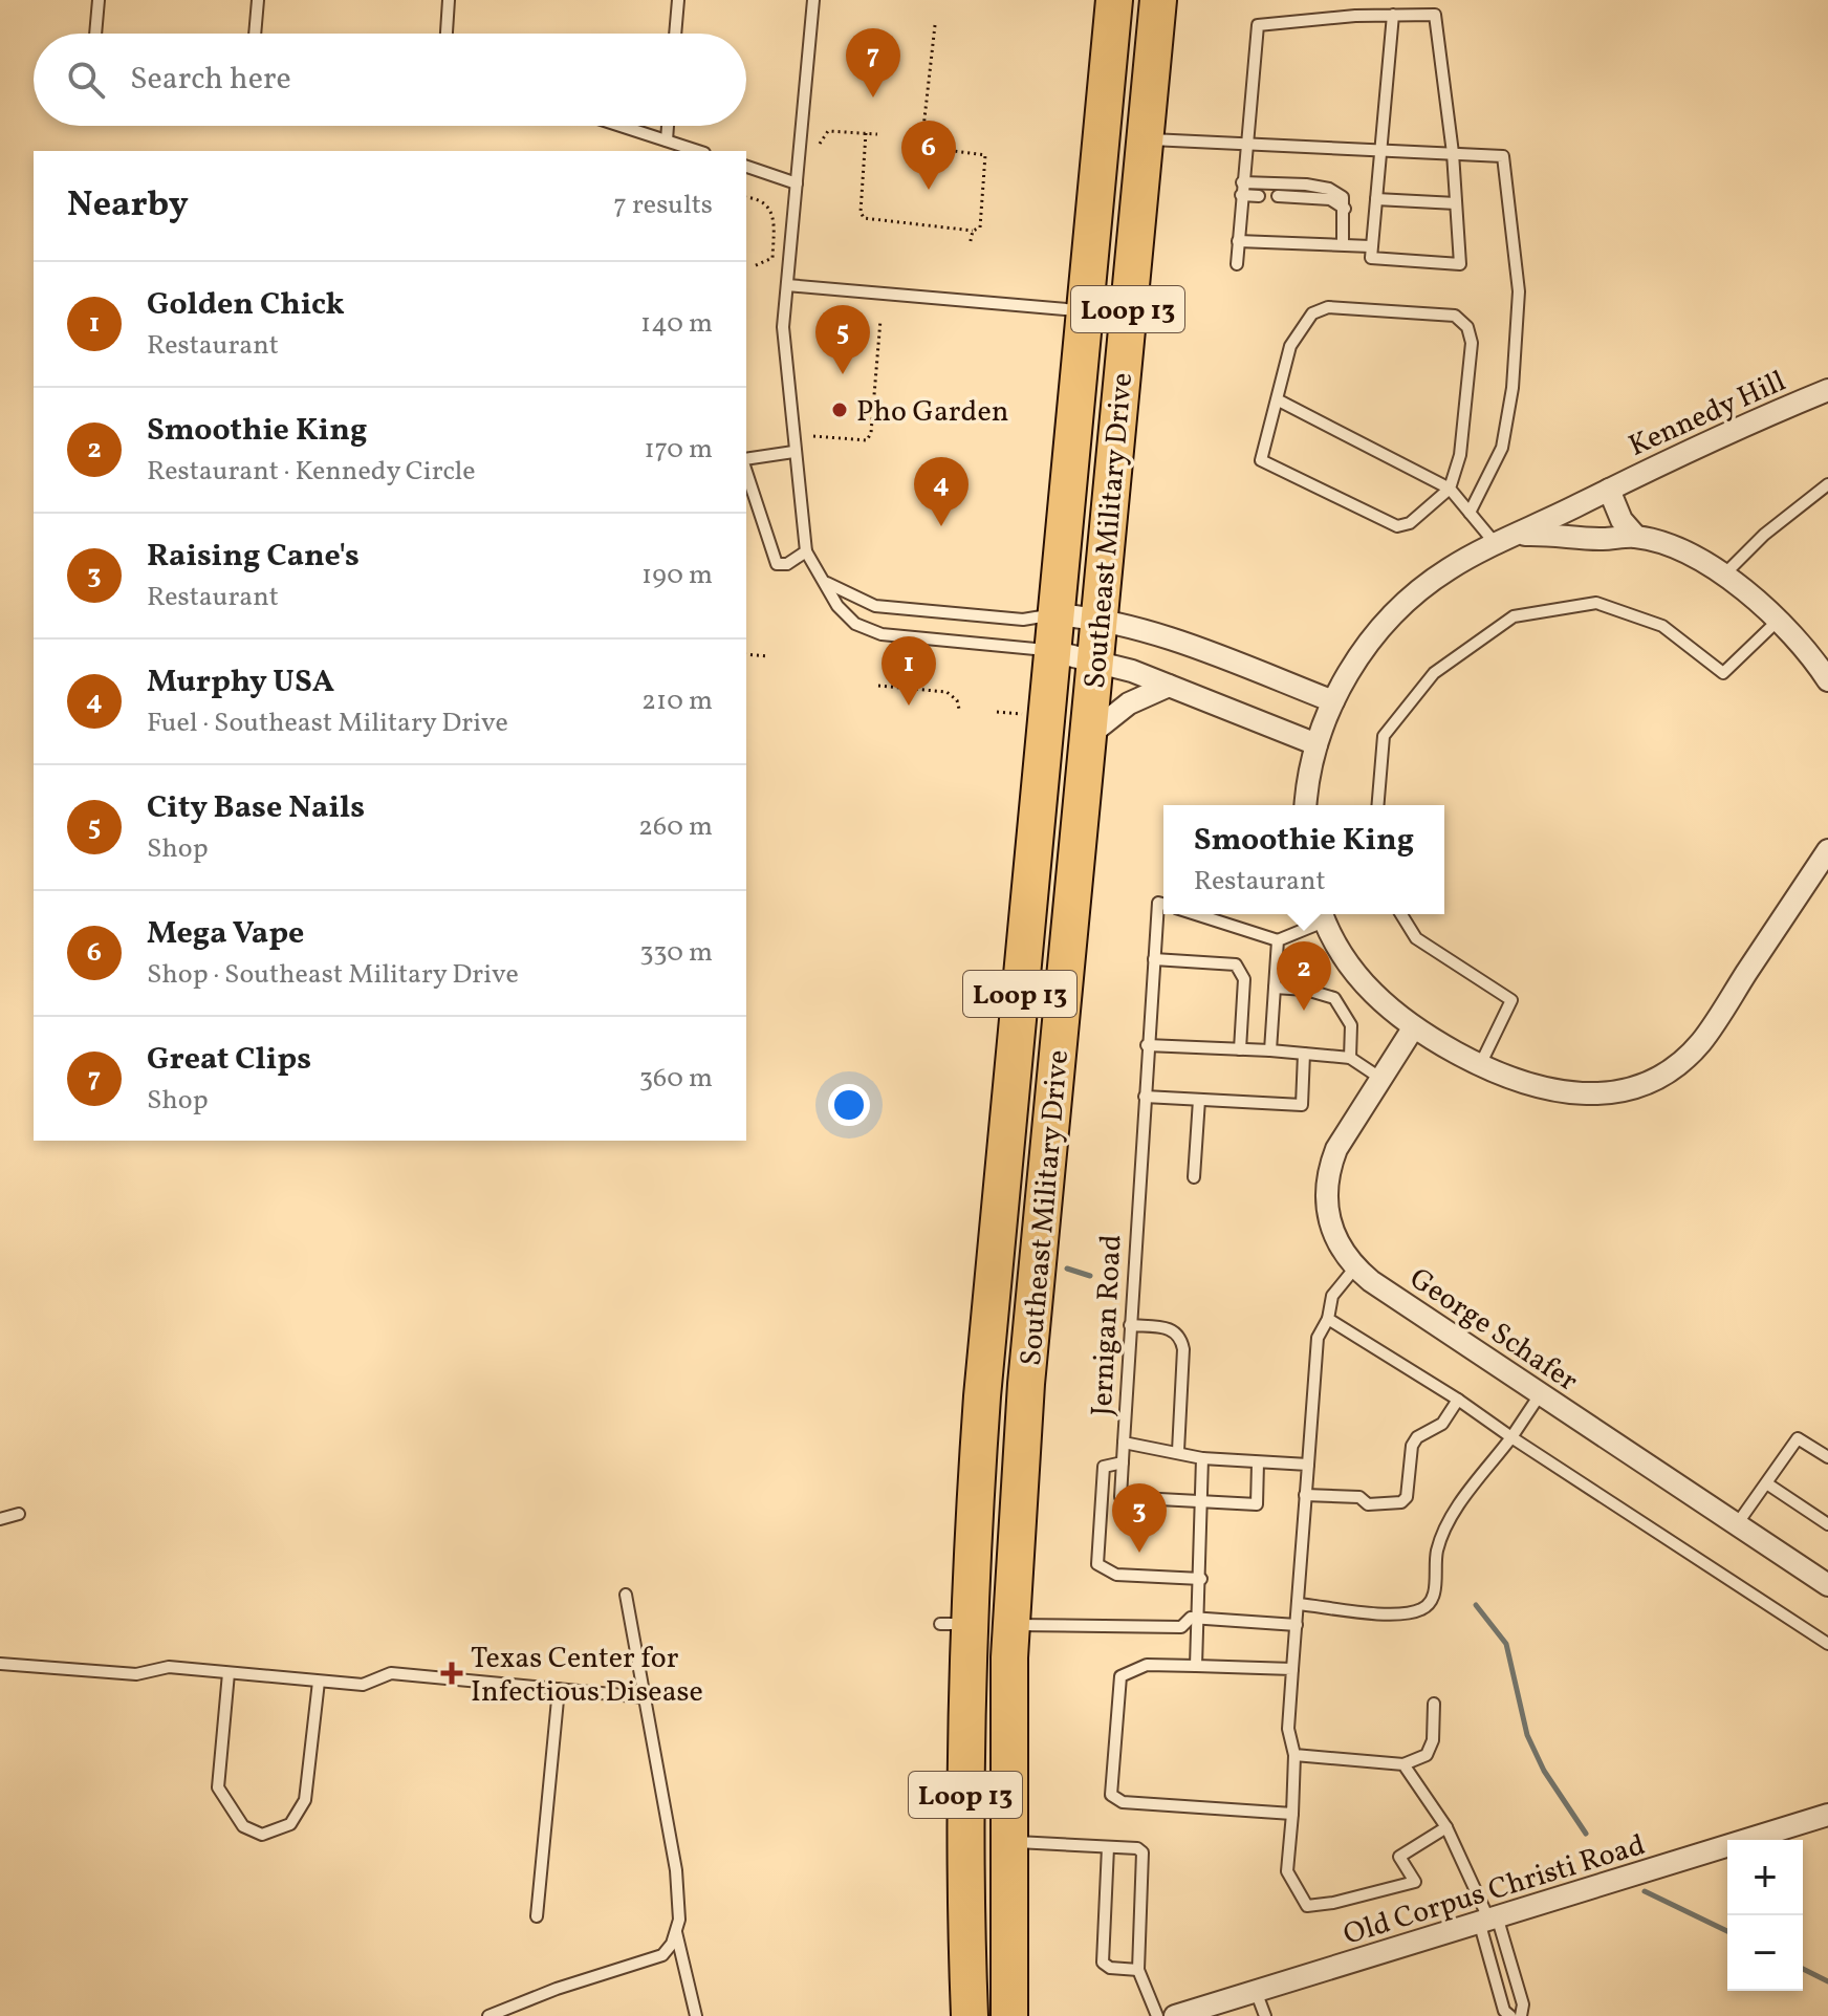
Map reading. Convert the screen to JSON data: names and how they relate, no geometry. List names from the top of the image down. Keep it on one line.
{"streets":{"main road":["Loop 13","Southeast Military Drive"],"street":["Kennedy Hill","George Schafer","Old Corpus Christi Road"],"lane":["Jernigan Road"]},"places":{"other":["Pho Garden"],"health":["Texas Center for Infectious Disease"]},"page":{"pins":["7","6","5","4","1","2","3"],"search":"Search here","heading":["Nearby","7 results"],"list":[{"mark":"1","name":"Golden Chick","note":"Restaurant","value":"140 m"},{"mark":"2","name":"Smoothie King","note":"Restaurant · Kennedy Circle","value":"170 m"},{"mark":"3","name":"Raising Cane's","note":"Restaurant","value":"190 m"},{"mark":"4","name":"Murphy USA","note":"Fuel · Southeast Military Drive","value":"210 m"},{"mark":"5","name":"City Base Nails","note":"Shop","value":"260 m"},{"mark":"6","name":"Mega Vape","note":"Shop · Southeast Military Drive","value":"330 m"},{"mark":"7","name":"Great Clips","note":"Shop","value":"360 m"}],"popup":["Smoothie King","Restaurant"],"map_buttons":["+","−"]}}
